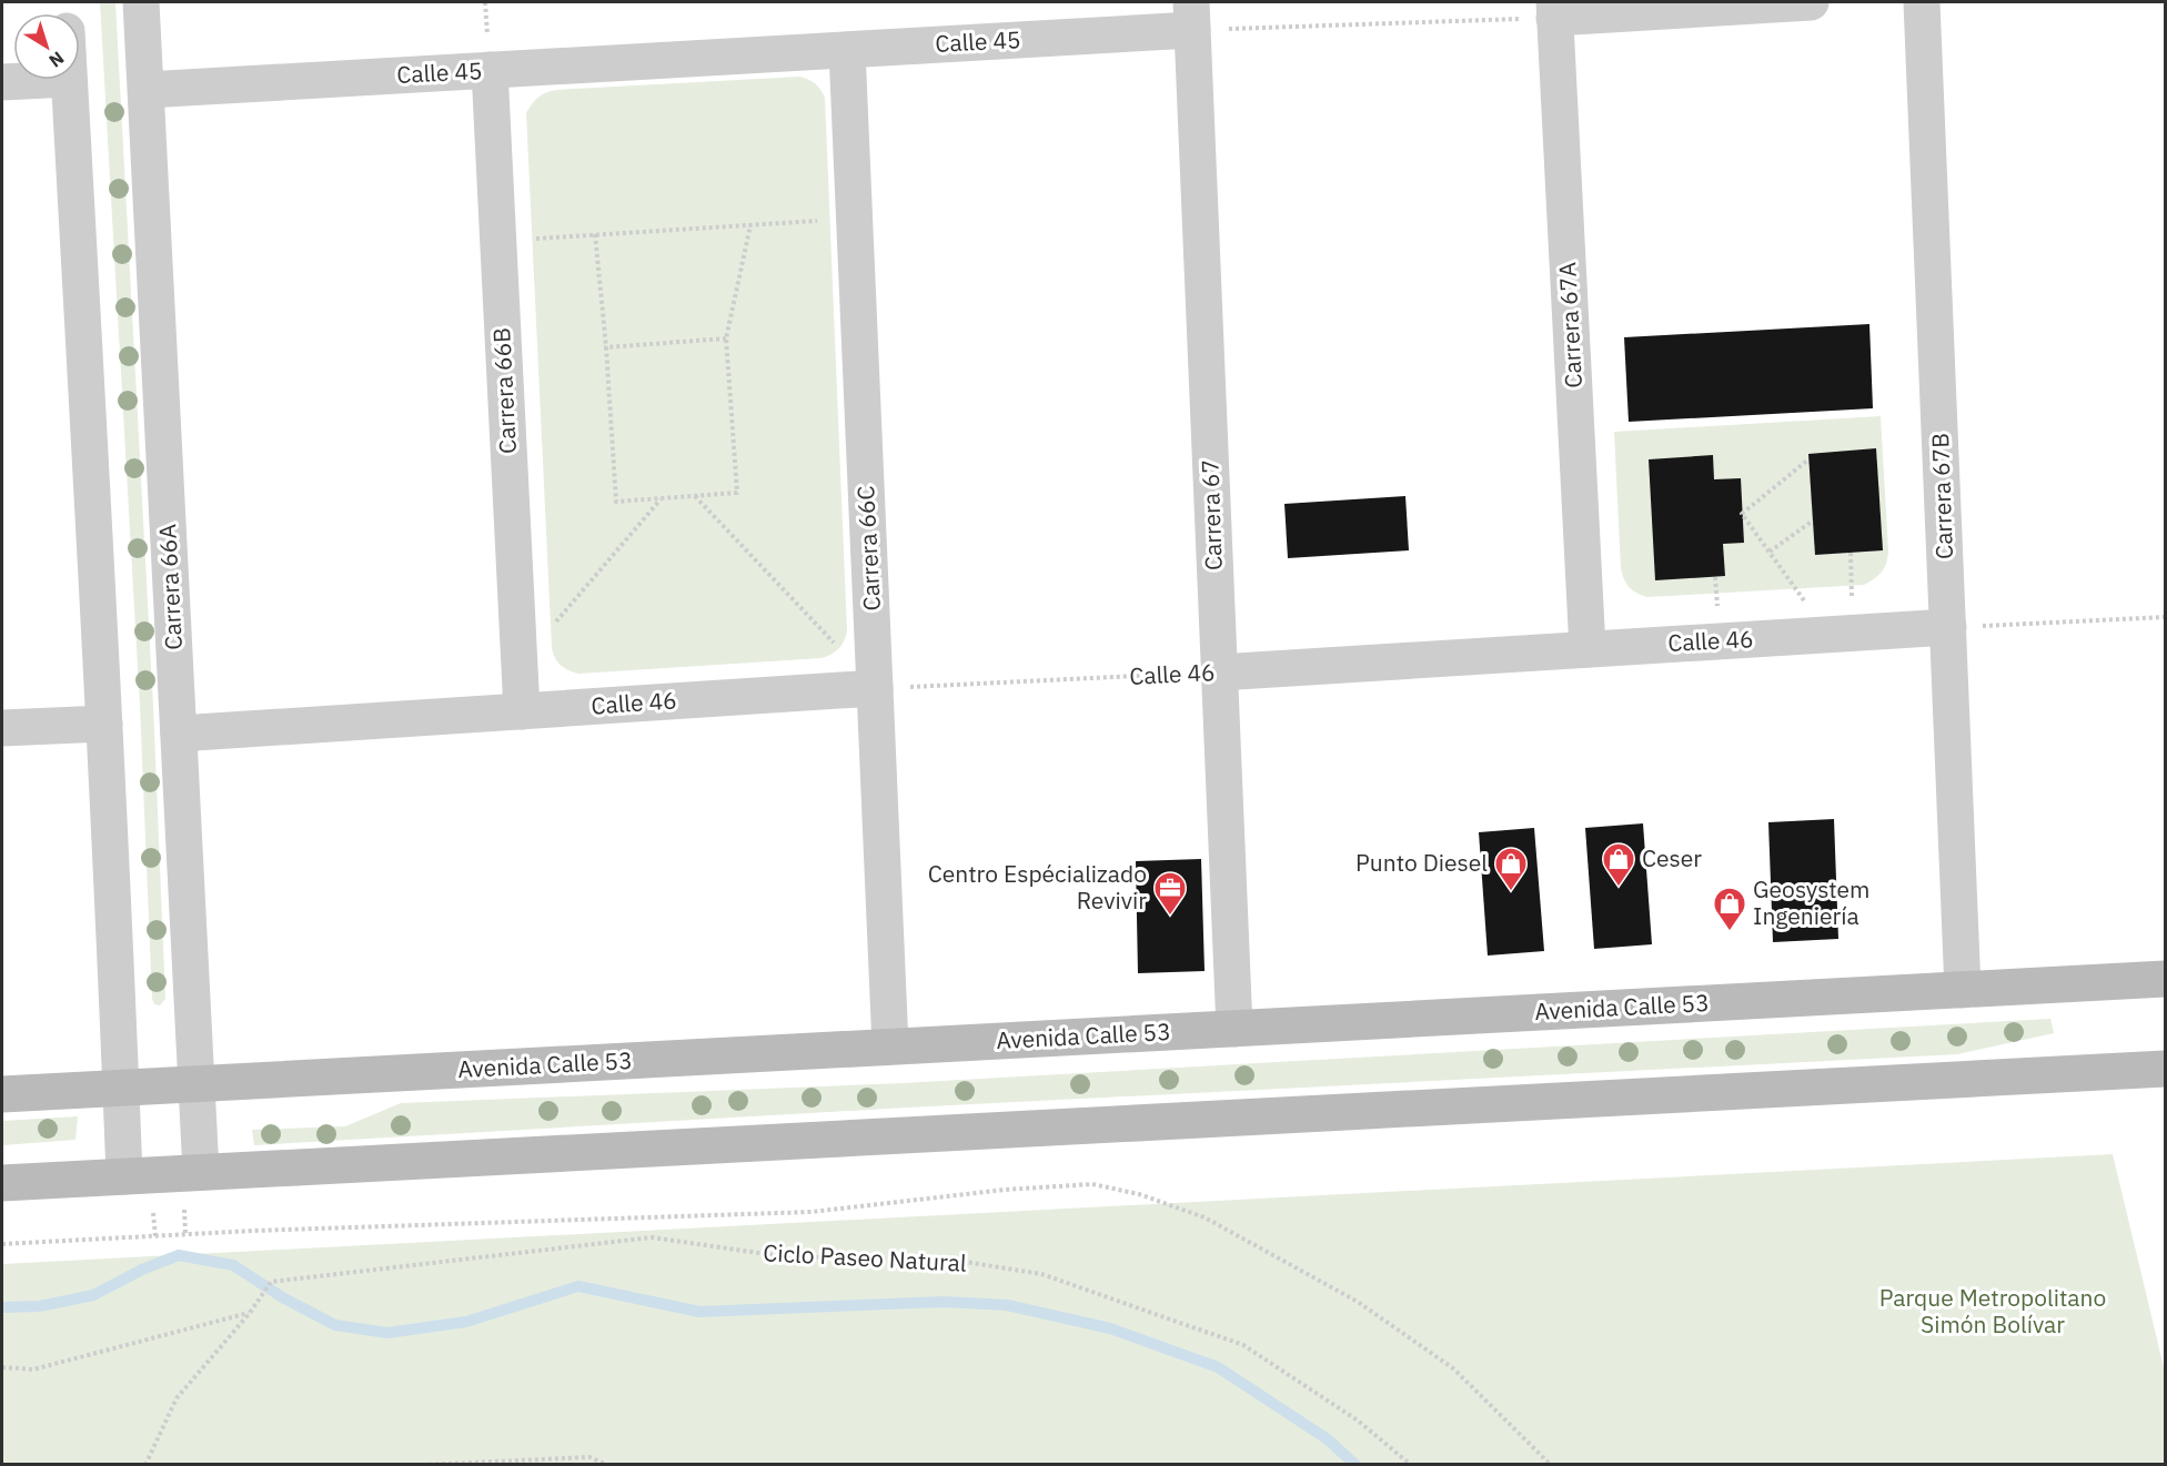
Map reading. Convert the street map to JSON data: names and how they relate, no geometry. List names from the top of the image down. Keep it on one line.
{"streets":{"main road":["Avenida Calle 53"],"street":["Calle 45","Carrera 67A","Carrera 66B","Carrera 67B","Carrera 67","Carrera 66C","Carrera 66A","Calle 46"],"path":["Ciclo Paseo Natural"]},"crossings":[["Calle 45","Carrera 66B"],["Calle 45","Carrera 67"],["Calle 45","Carrera 66C"],["Calle 45","Carrera 66A"],["Carrera 67A","Calle 46"],["Carrera 66B","Calle 46"],["Carrera 67B","Calle 46"],["Carrera 67B","Avenida Calle 53"],["Carrera 67","Calle 46"],["Carrera 67","Avenida Calle 53"],["Carrera 66C","Calle 46"],["Carrera 66C","Avenida Calle 53"],["Carrera 66A","Calle 46"],["Carrera 66A","Avenida Calle 53"]],"parks":["Parque Metropolitano Simón Bolívar"],"places":{"shop":["Ceser","Punto Diesel","Geosystem Ingeniería"],"office":["Centro Espécializado Revivir"]},"north":"bottom right"}
